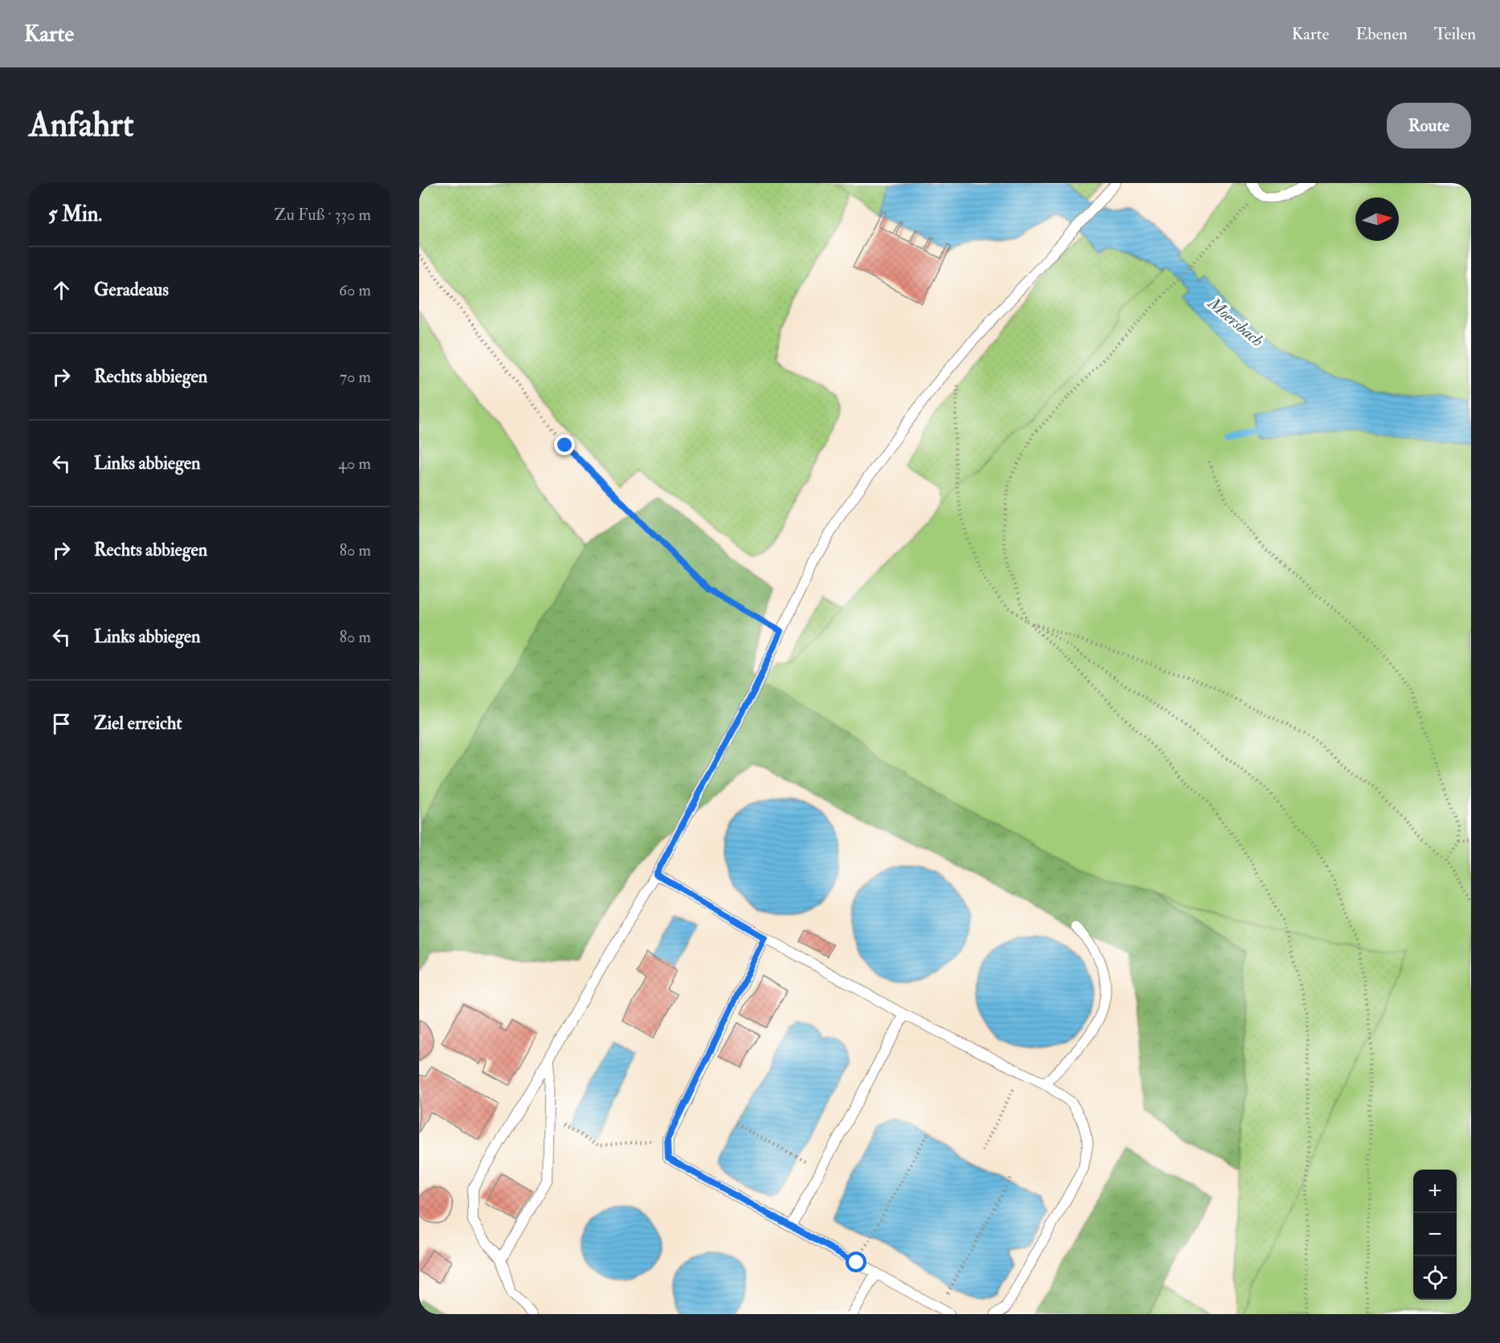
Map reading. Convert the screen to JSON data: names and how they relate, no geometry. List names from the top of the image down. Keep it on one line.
{"water":["Moersbach"],"north":"right","page":{"header":"Karte","nav":["Karte","Ebenen","Teilen"],"buttons":"Route","title":"Anfahrt","heading":["5 Min.","Zu Fuß · 330 m"],"list":[["Geradeaus","60 m"],["Rechts abbiegen","70 m"],["Links abbiegen","40 m"],["Rechts abbiegen","80 m"],["Links abbiegen","80 m"],"Ziel erreicht"],"map_buttons":["+","−"]}}
